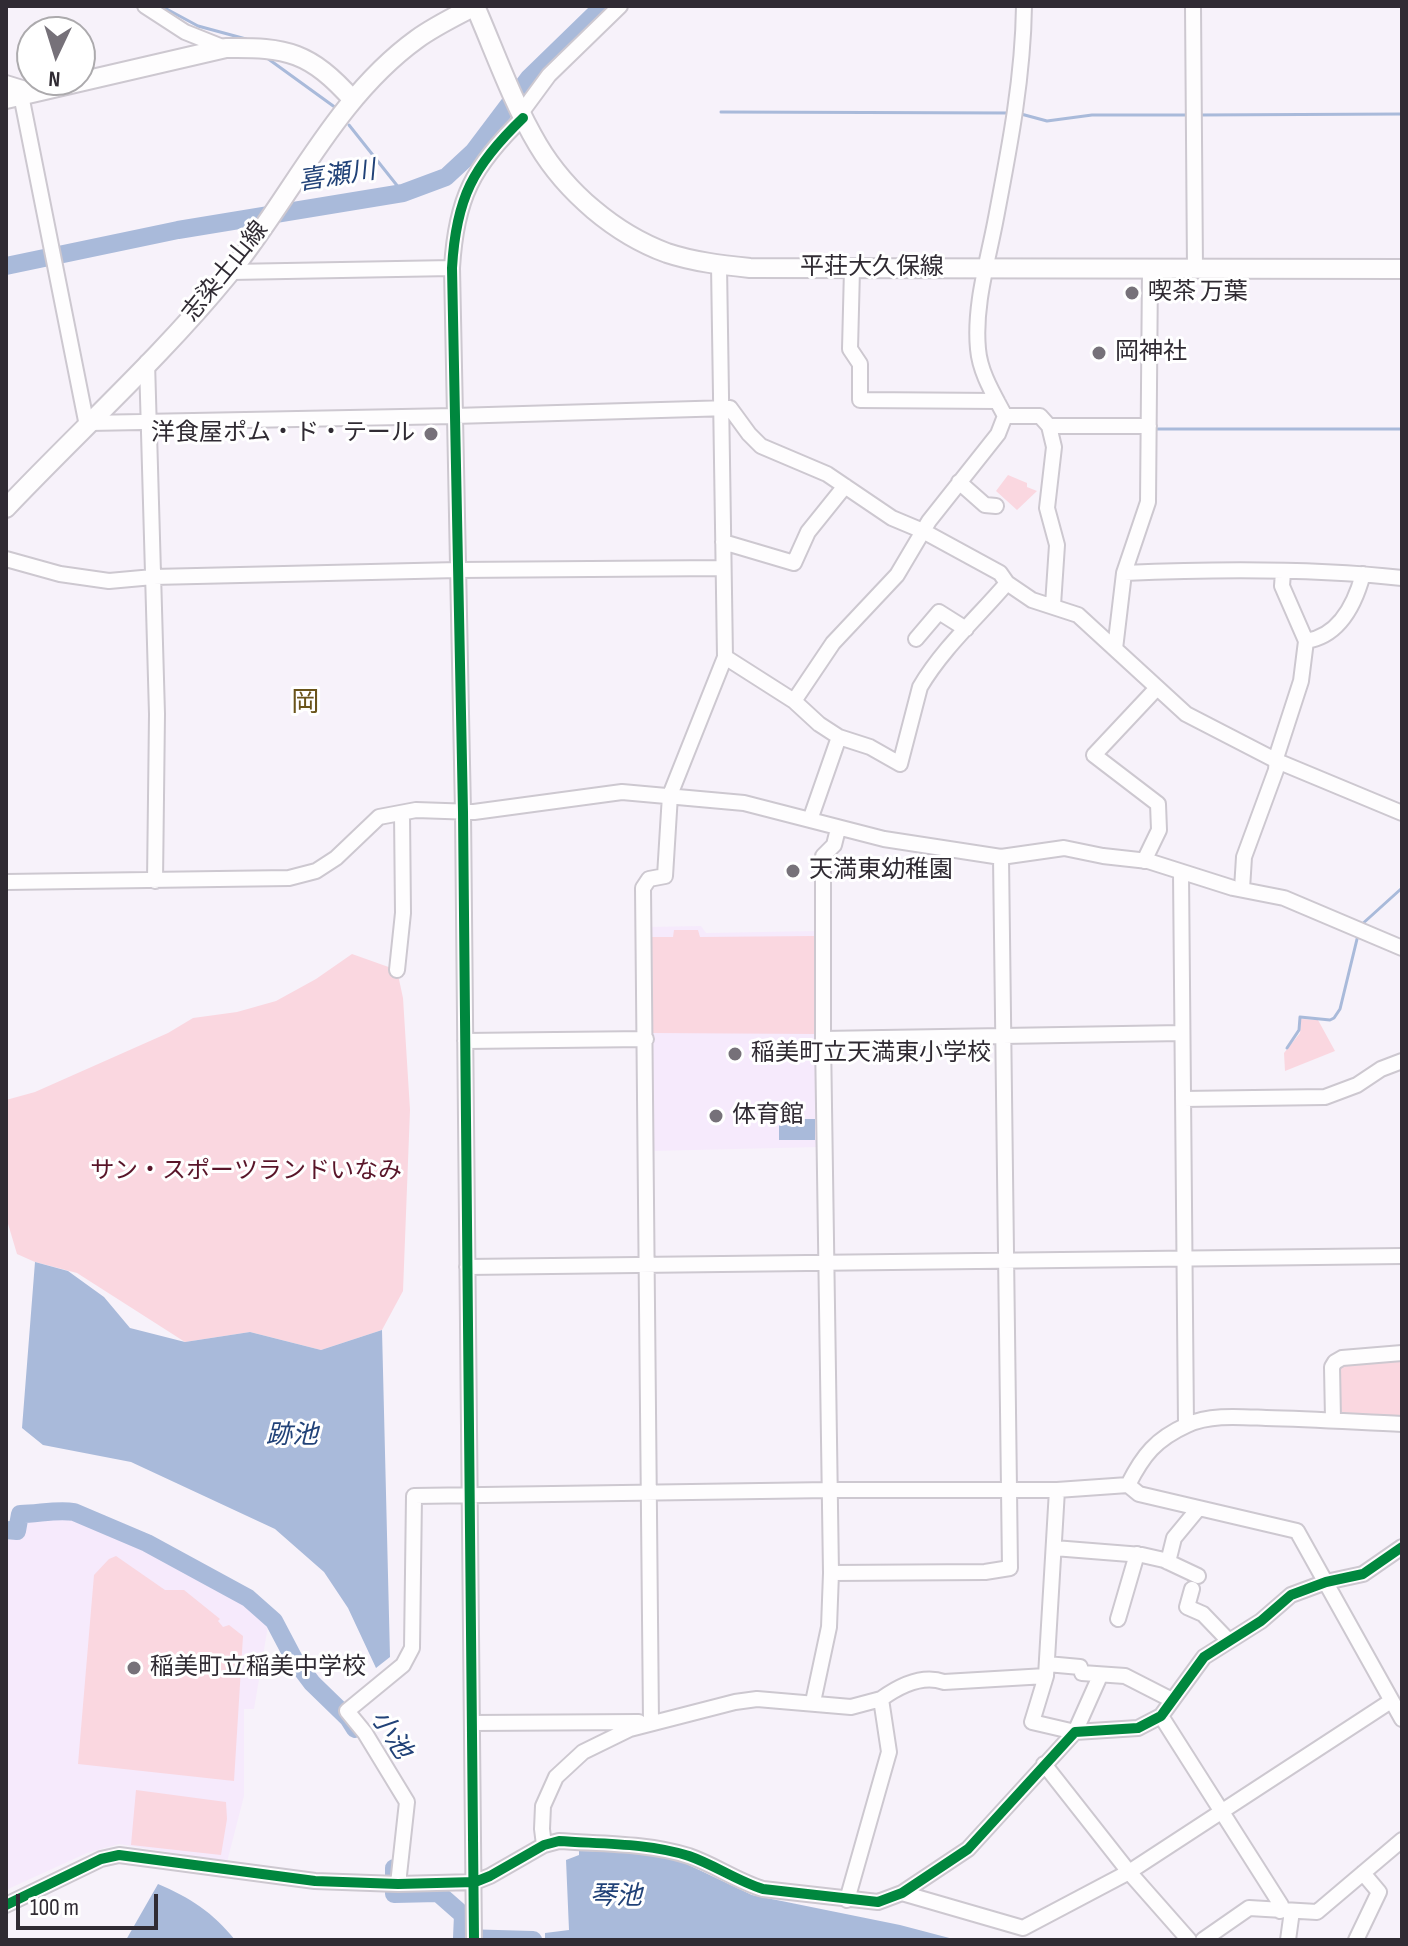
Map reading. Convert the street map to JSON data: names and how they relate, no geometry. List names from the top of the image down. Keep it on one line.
{"streets":{"main road":["平荘大久保線","志染土山線"]},"crossings":[["平荘大久保線","志染土山線"]],"districts":["岡"],"water":["喜瀬川","跡池","小池","琴池"],"parks":["サン・スポーツランドいなみ"],"places":["喫茶 万葉","岡神社","洋食屋ポム・ド・テール","天満東幼稚園","稲美町立天満東小学校","体育館","稲美町立稲美中学校"],"scale_bar":"100 m","north":"bottom"}
